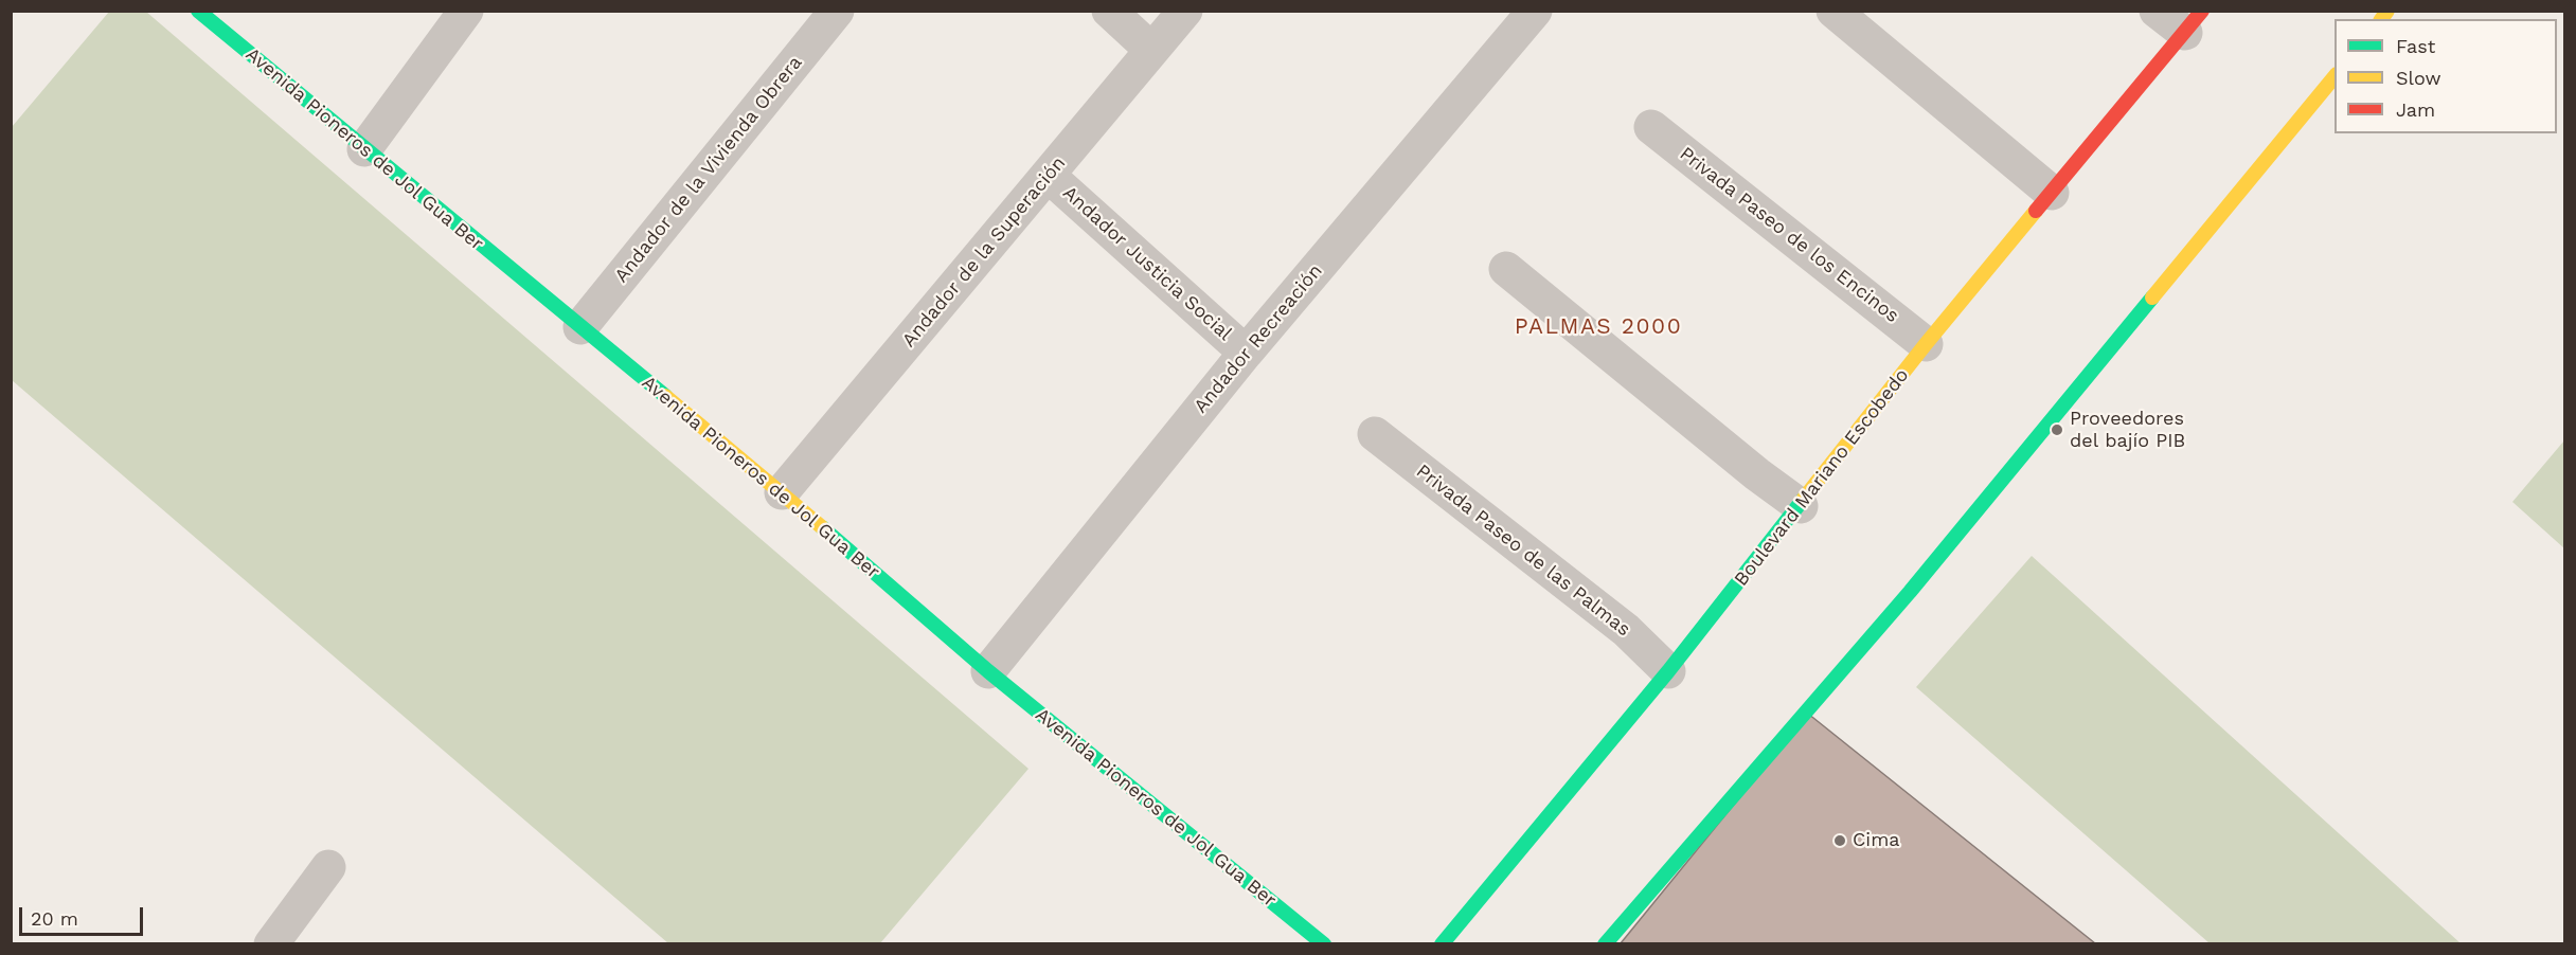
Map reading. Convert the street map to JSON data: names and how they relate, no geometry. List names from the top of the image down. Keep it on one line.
{"streets":{"main road":["Avenida Pioneros de Jol Gua Ber","Boulevard Mariano Escobedo"],"street":["Andador de la Vivienda Obrera","Privada Paseo de los Encinos","Andador de la Superación","Andador Justicia Social","Andador Recreación","Privada Paseo de las Palmas"]},"crossings":[["Avenida Pioneros de Jol Gua Ber","Andador de la Vivienda Obrera"],["Avenida Pioneros de Jol Gua Ber","Andador de la Superación"],["Avenida Pioneros de Jol Gua Ber","Andador Recreación"],["Privada Paseo de los Encinos","Boulevard Mariano Escobedo"],["Andador de la Superación","Andador Justicia Social"],["Andador Justicia Social","Andador Recreación"],["Boulevard Mariano Escobedo","Privada Paseo de las Palmas"]],"districts":["PALMAS 2000"],"places":["Proveedores del bajío PIB","Cima"],"legend":["Fast","Slow","Jam"],"scale_bar":"20 m"}
